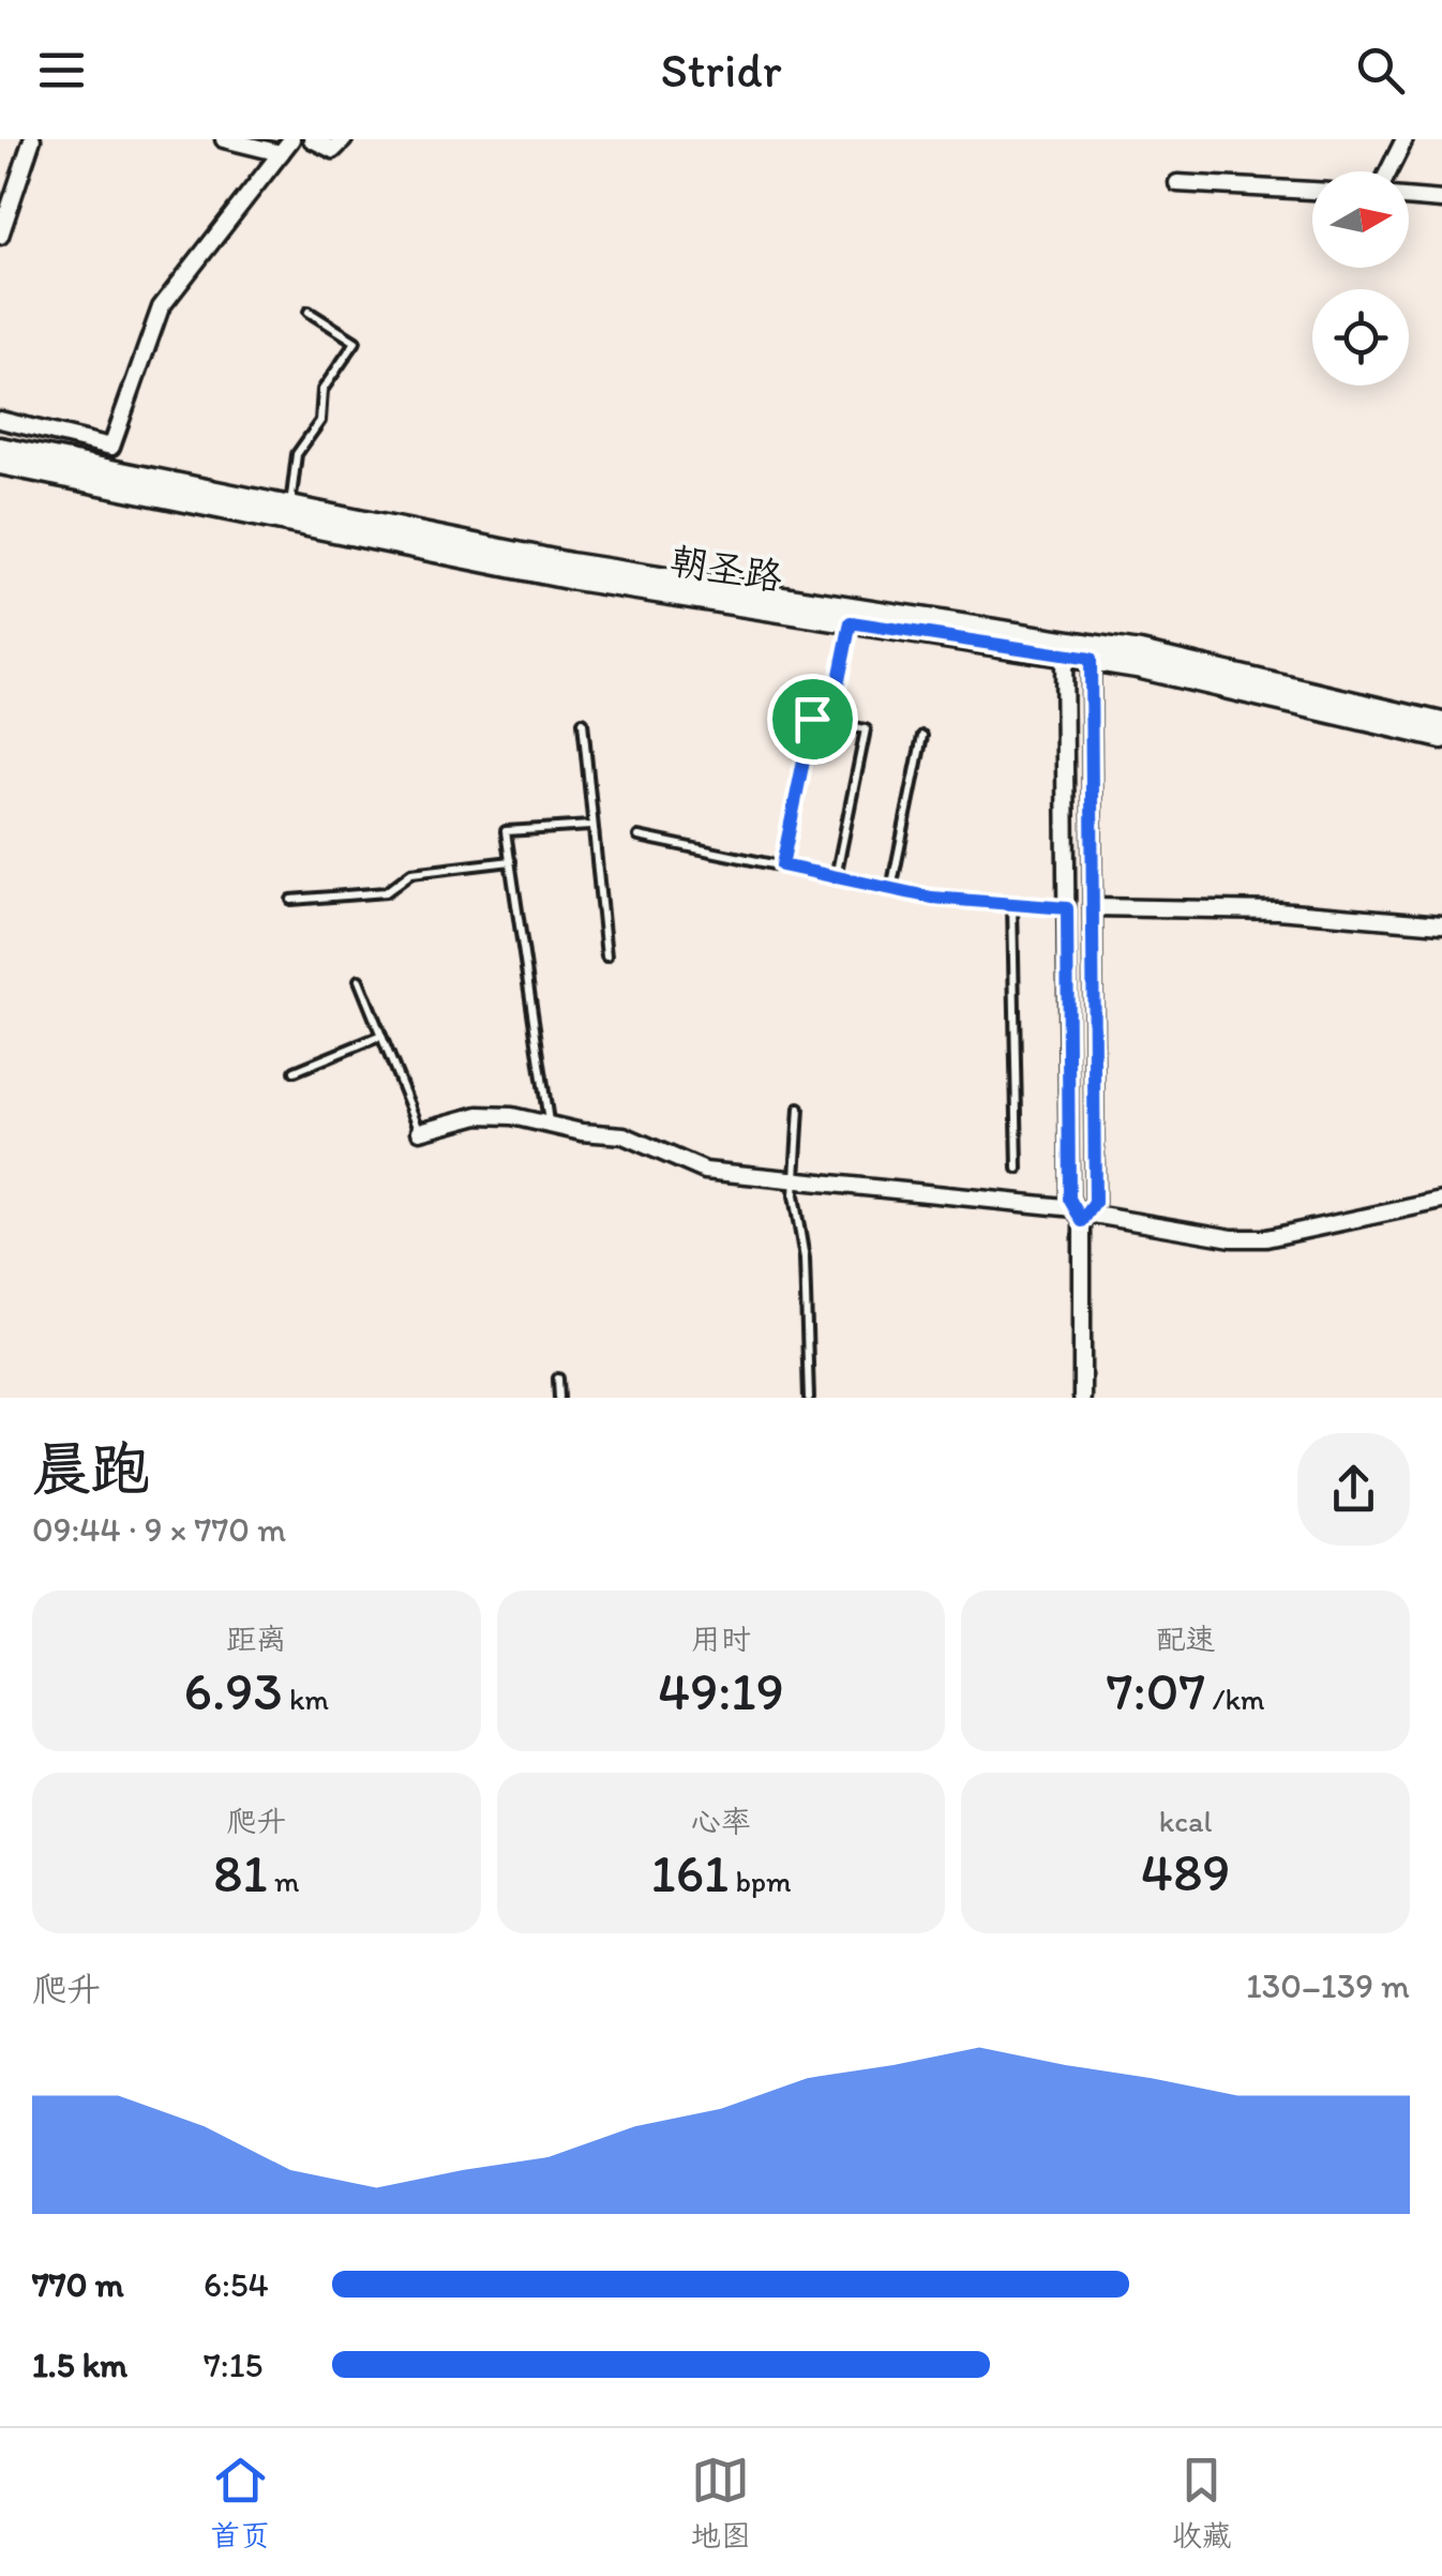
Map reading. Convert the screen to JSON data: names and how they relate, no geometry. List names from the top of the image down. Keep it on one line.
{"streets":{"main road":["朝圣路"]},"north":"right","page":{"header":"Stridr","heading":["晨跑","09:44 · 9 × 770 m"],"stats":[["距离","6.93 km"],["用时","49:19"],["配速","7:07 /km"],["爬升","81 m"],["心率","161 bpm"],["kcal","489"]],"chart":["爬升","130–139 m"],"list":[{"name":"770 m","note":"6:54"},{"name":"1.5 km","note":"7:15"}],"tabs":["首页","地图","收藏"]}}
